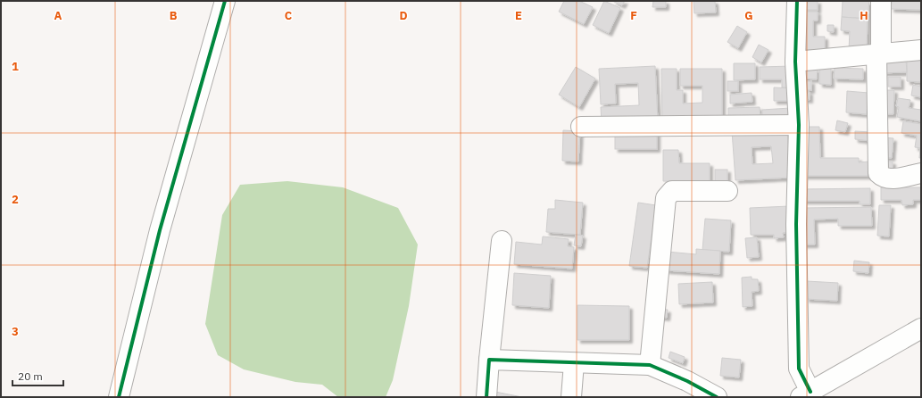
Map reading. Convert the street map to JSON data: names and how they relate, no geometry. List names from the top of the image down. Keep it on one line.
{"scale_bar":"20 m","grid":{"columns":["A","B","C","D","E","F","G","H"],"rows":["1","2","3"]}}
